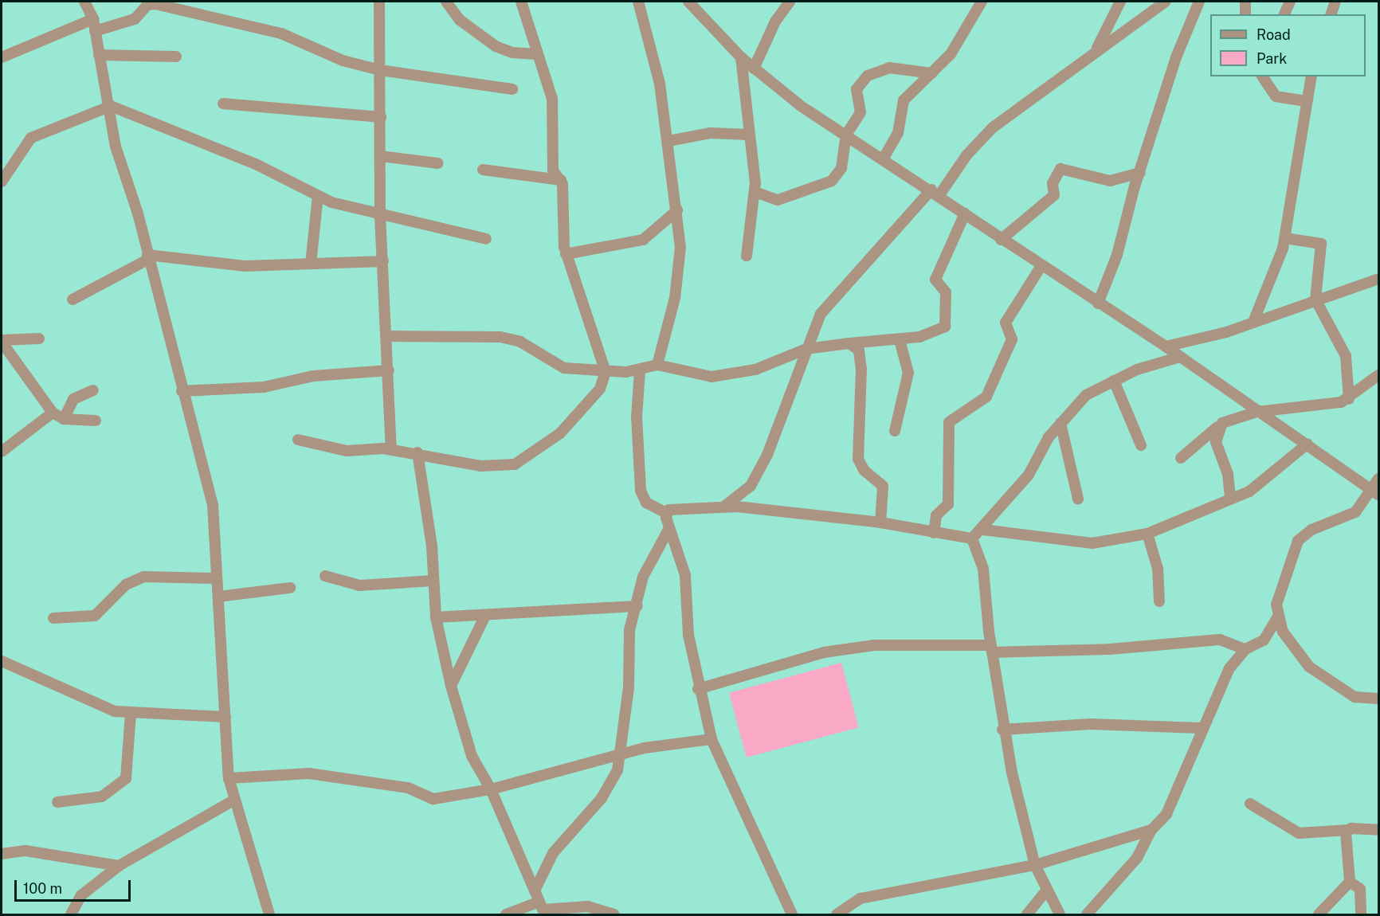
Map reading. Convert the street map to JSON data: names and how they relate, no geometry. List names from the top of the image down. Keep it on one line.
{"legend":["Road","Park"],"scale_bar":"100 m"}
